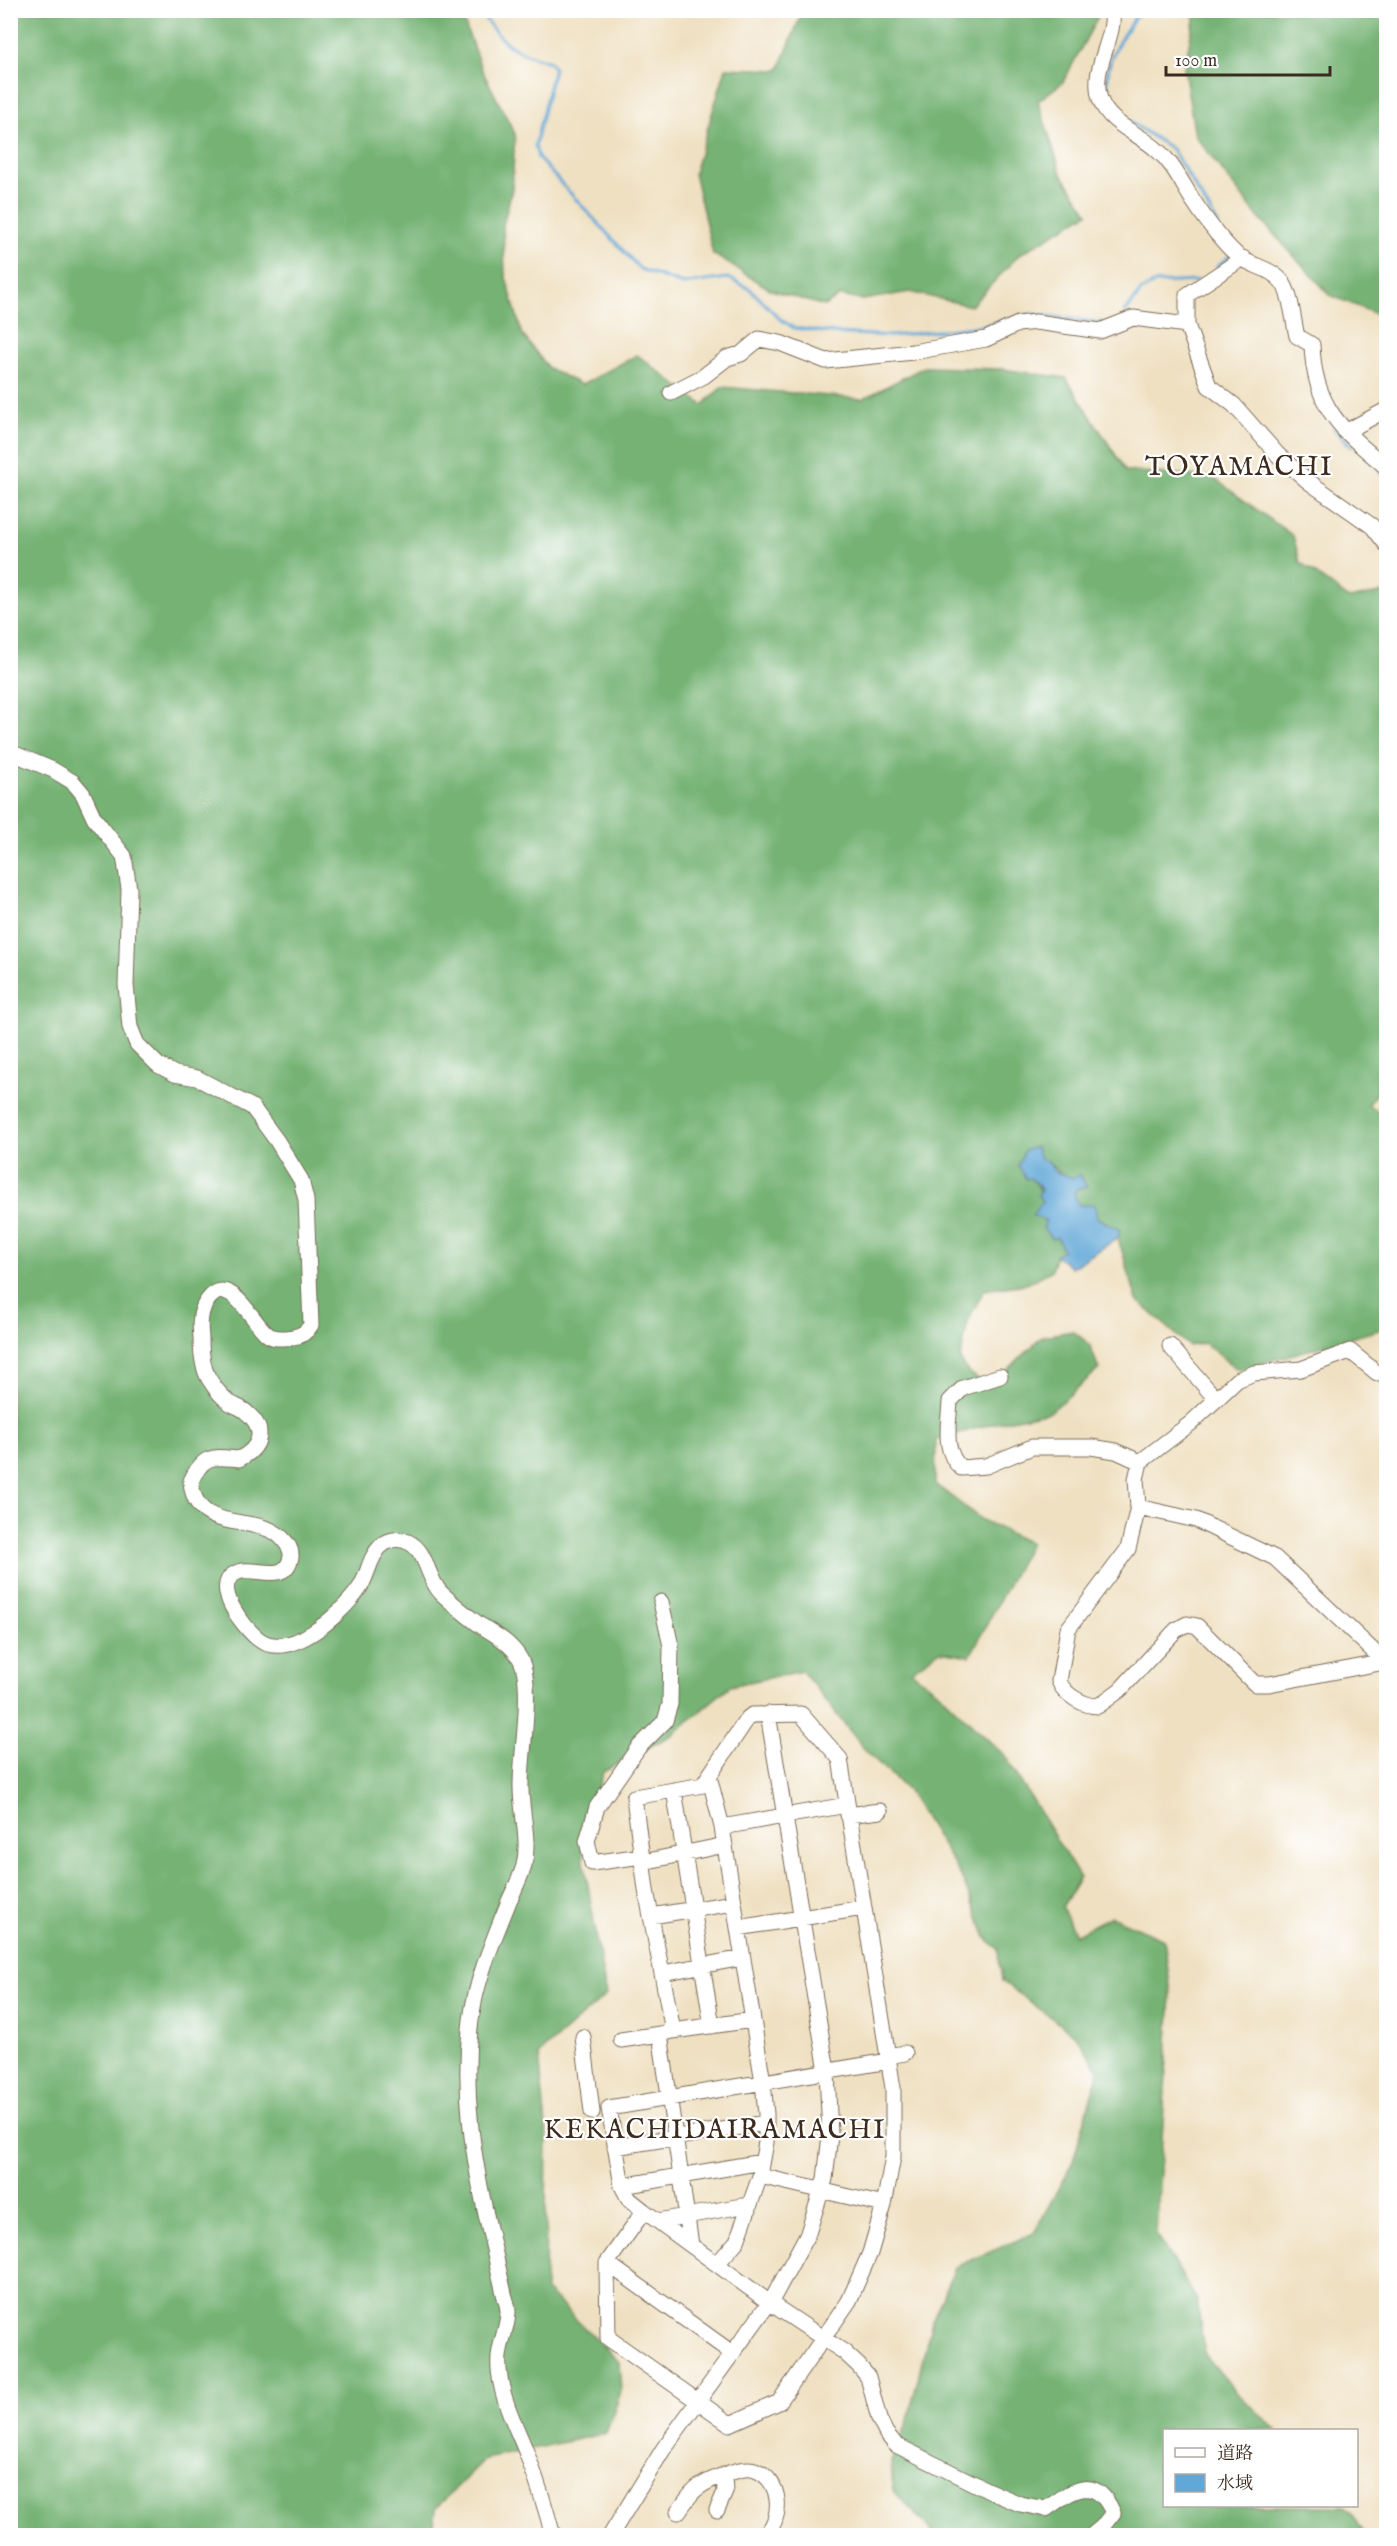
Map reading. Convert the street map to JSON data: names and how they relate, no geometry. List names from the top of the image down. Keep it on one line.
{"districts":["TOYAMACHI","KEKACHIDAIRAMACHI"],"legend":["道路","水域"],"scale_bar":"100 m"}
